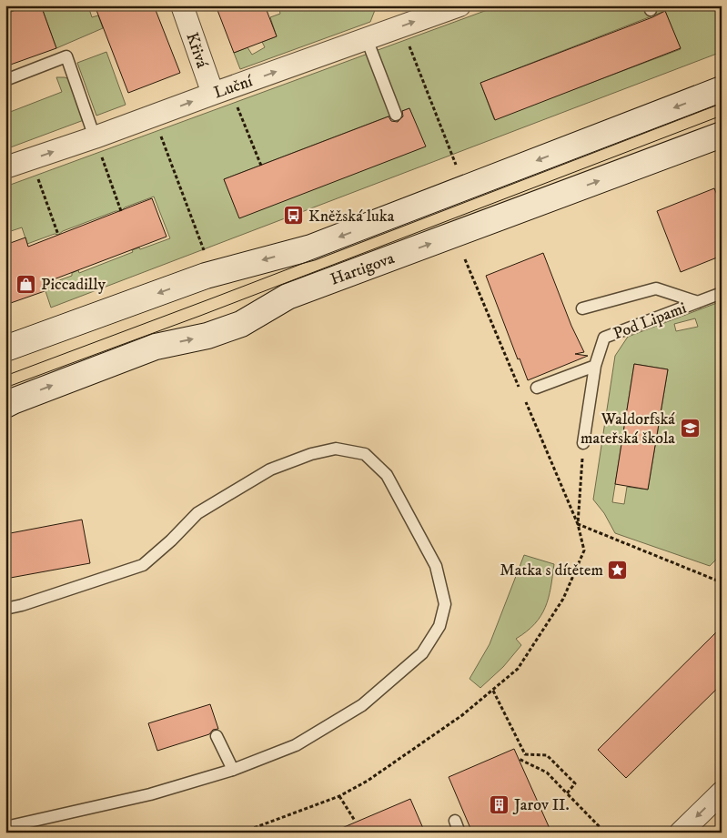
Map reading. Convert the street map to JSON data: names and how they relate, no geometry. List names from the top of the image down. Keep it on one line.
{"streets":{"main road":["Hartigova"],"street":["Křivá","Luční"],"lane":["Pod Lipami"]},"crossings":[["Křivá","Luční"]],"one_way":["Luční"],"places":{"bus stop":["Kněžská luka"],"shop":["Piccadilly"],"school or university":["Waldorfská mateřská škola"],"place":["Matka s dítětem"],"building":["Jarov II."]}}
